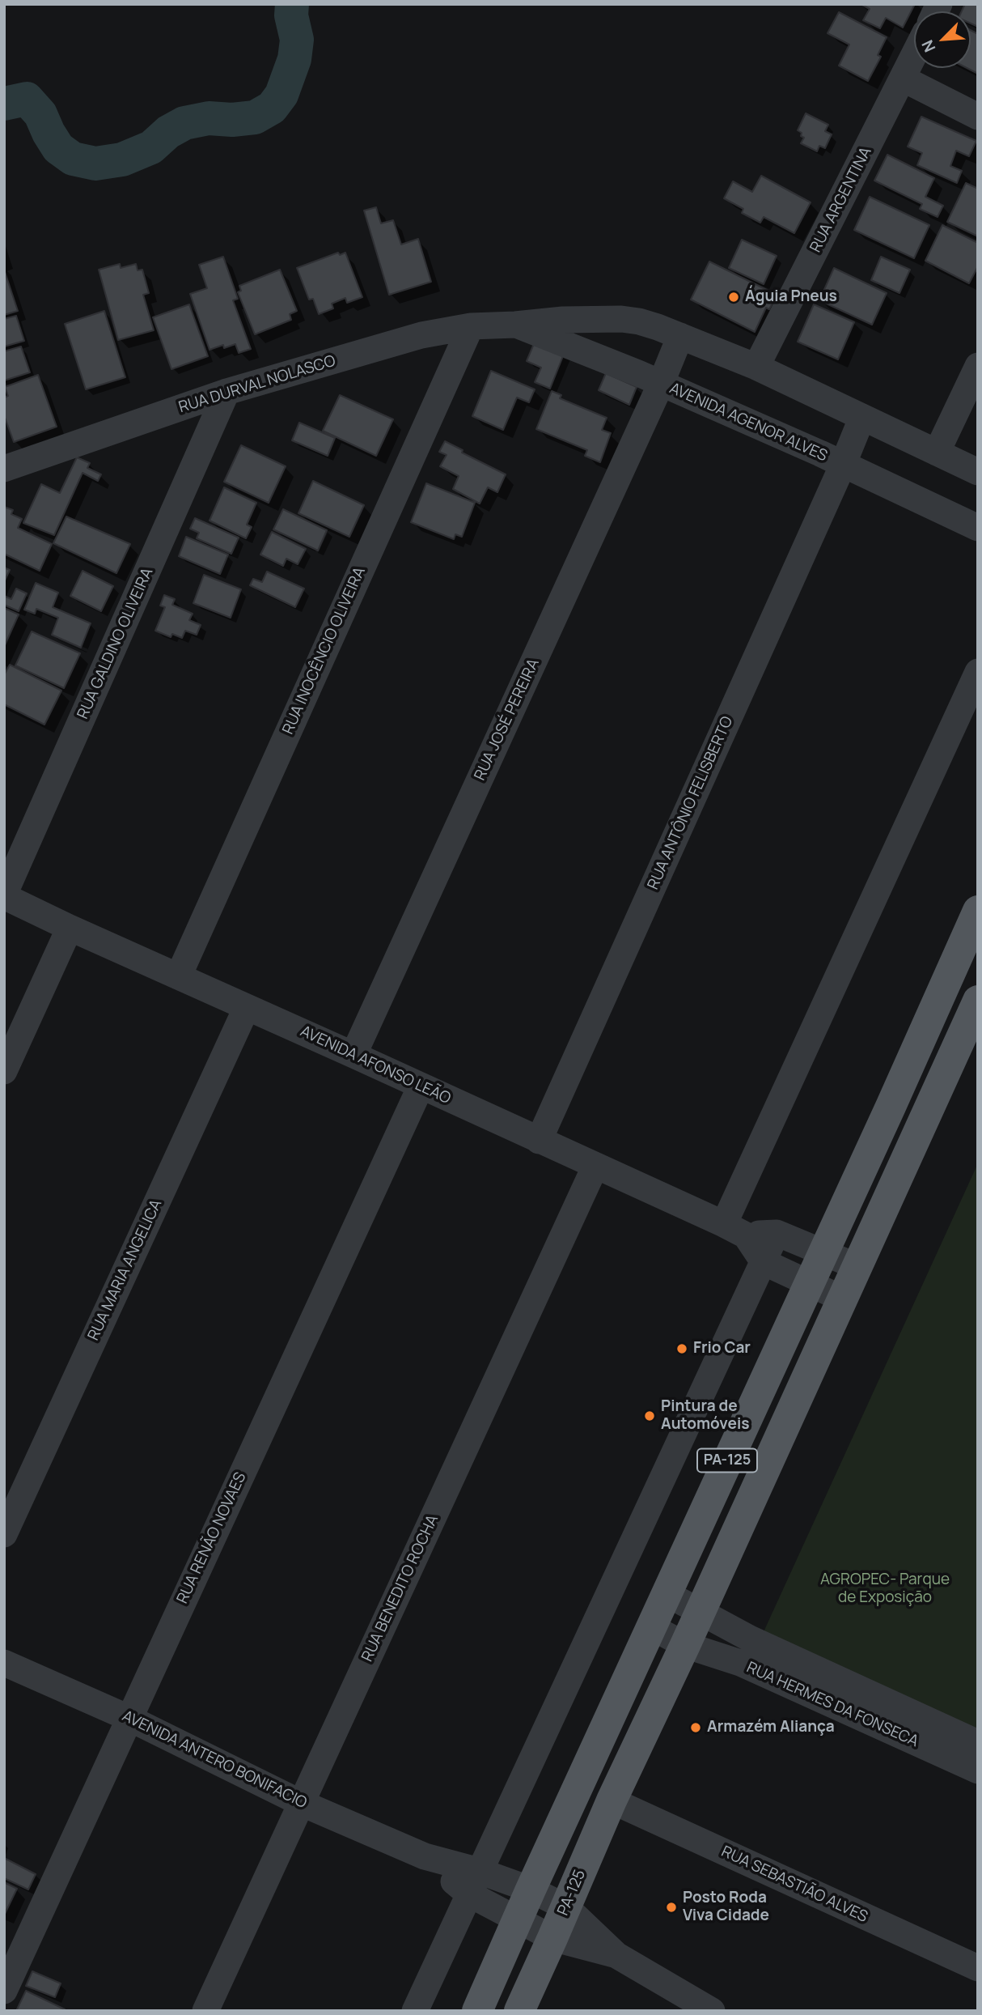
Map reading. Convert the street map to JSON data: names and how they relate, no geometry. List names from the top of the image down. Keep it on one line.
{"streets":{"main road":["PA-125"],"street":["RUA ARGENTINA","RUA DURVAL NOLASCO","AVENIDA AGENOR ALVES","RUA GALDINO OLIVEIRA","RUA INOCÊNCIO OLIVEIRA","RUA JOSÉ PEREIRA","RUA ANTÔNIO FELISBERTO","AVENIDA AFONSO LEÃO","RUA MARIA ANGELICA","RUA RENÃO NOVAES","RUA BENEDITO ROCHA","RUA HERMES DA FONSECA","AVENIDA ANTERO BONIFACIO","RUA SEBASTIÃO ALVES"]},"crossings":[["RUA ARGENTINA","RUA DURVAL NOLASCO"],["RUA DURVAL NOLASCO","AVENIDA AGENOR ALVES"],["RUA DURVAL NOLASCO","RUA GALDINO OLIVEIRA"],["RUA DURVAL NOLASCO","RUA INOCÊNCIO OLIVEIRA"],["RUA DURVAL NOLASCO","RUA JOSÉ PEREIRA"],["RUA DURVAL NOLASCO","RUA ANTÔNIO FELISBERTO"],["AVENIDA AGENOR ALVES","RUA JOSÉ PEREIRA"],["AVENIDA AGENOR ALVES","RUA ANTÔNIO FELISBERTO"],["RUA GALDINO OLIVEIRA","AVENIDA AFONSO LEÃO"],["RUA INOCÊNCIO OLIVEIRA","AVENIDA AFONSO LEÃO"],["RUA JOSÉ PEREIRA","AVENIDA AFONSO LEÃO"],["RUA ANTÔNIO FELISBERTO","AVENIDA AFONSO LEÃO"],["AVENIDA AFONSO LEÃO","RUA MARIA ANGELICA"],["AVENIDA AFONSO LEÃO","PA-125"],["AVENIDA AFONSO LEÃO","RUA RENÃO NOVAES"],["AVENIDA AFONSO LEÃO","RUA BENEDITO ROCHA"],["PA-125","RUA HERMES DA FONSECA"],["PA-125","AVENIDA ANTERO BONIFACIO"],["PA-125","RUA SEBASTIÃO ALVES"],["RUA RENÃO NOVAES","AVENIDA ANTERO BONIFACIO"],["RUA BENEDITO ROCHA","AVENIDA ANTERO BONIFACIO"]],"parks":["AGROPEC- Parque de Exposição"],"places":["Águia Pneus","Frio Car","Pintura de Automóveis","Armazém Aliança","Posto Roda Viva Cidade"],"north":"bottom left"}
